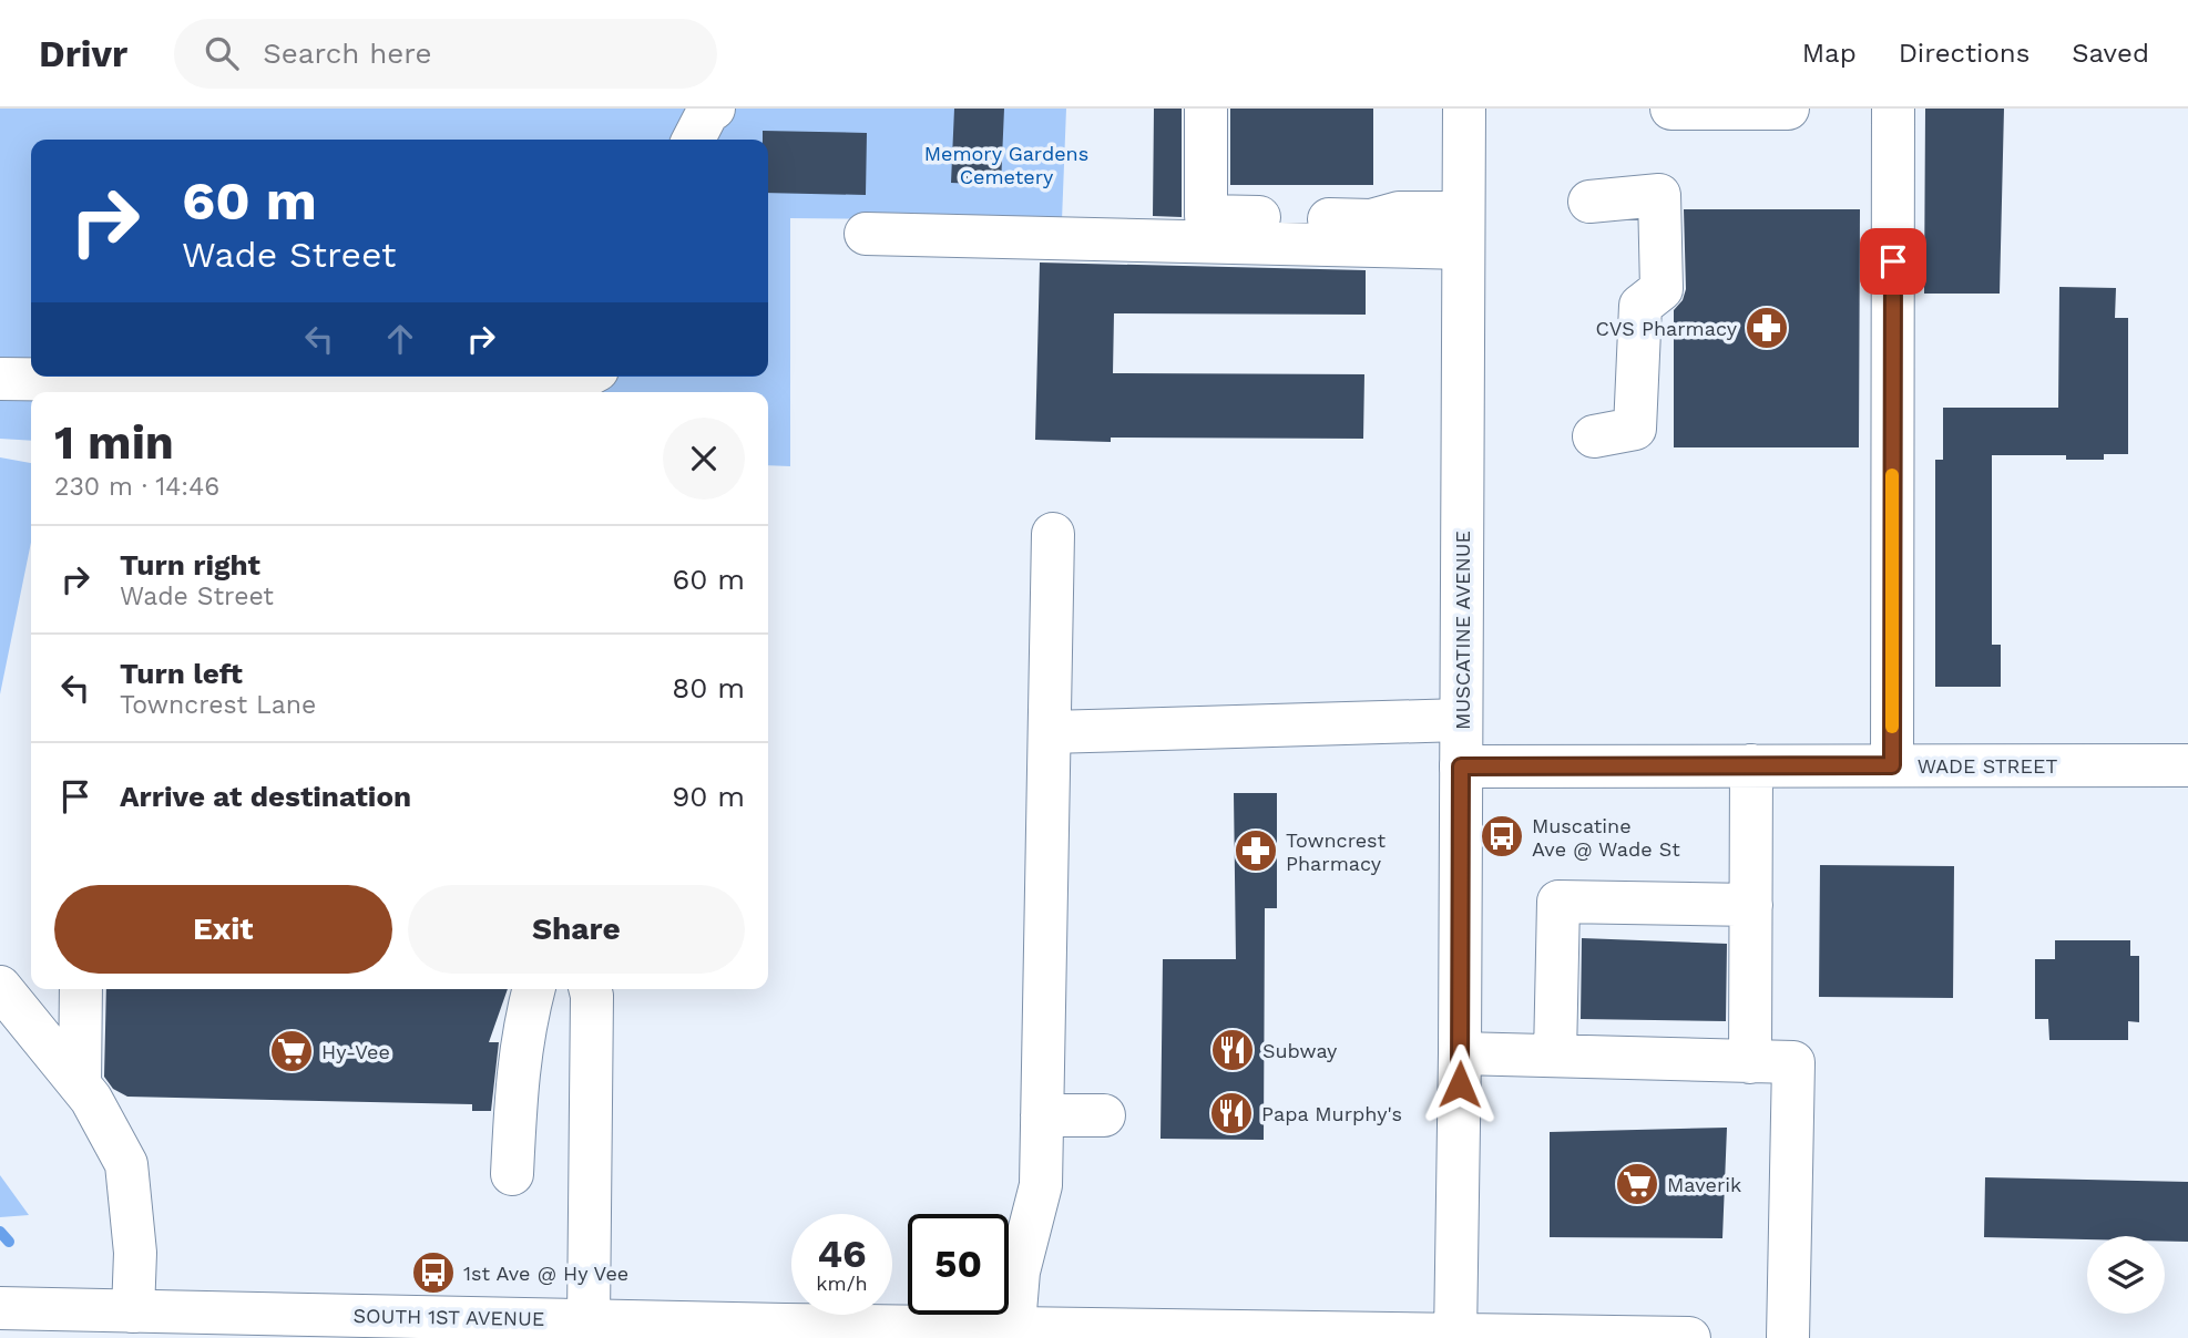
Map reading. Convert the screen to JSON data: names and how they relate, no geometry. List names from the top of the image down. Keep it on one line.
{"streets":{"main road":["MUSCATINE AVENUE","WADE STREET","SOUTH 1ST AVENUE"]},"crossings":[["MUSCATINE AVENUE","WADE STREET"],["MUSCATINE AVENUE","SOUTH 1ST AVENUE"]],"parks":["Memory Gardens Cemetery"],"places":{"pharmacy":["CVS Pharmacy","Towncrest Pharmacy"],"bus stop":["Muscatine Ave @ Wade St","1st Ave @ Hy Vee"],"restaurant":["Subway","Papa Murphy's"],"supermarket":["Hy-Vee","Maverik"]},"page":{"header":"Drivr","search":"Search here","nav":["Map","Directions","Saved"],"turn":["60 m","Wade Street"],"heading":["1 min","230 m · 14:46"],"list":[{"name":"Turn right","note":"Wade Street","value":"60 m"},{"name":"Turn left","note":"Towncrest Lane","value":"80 m"},{"name":"Arrive at destination","value":"90 m"}],"buttons":["Exit","Share"],"speed":"46 km/h","limit":"50"}}
